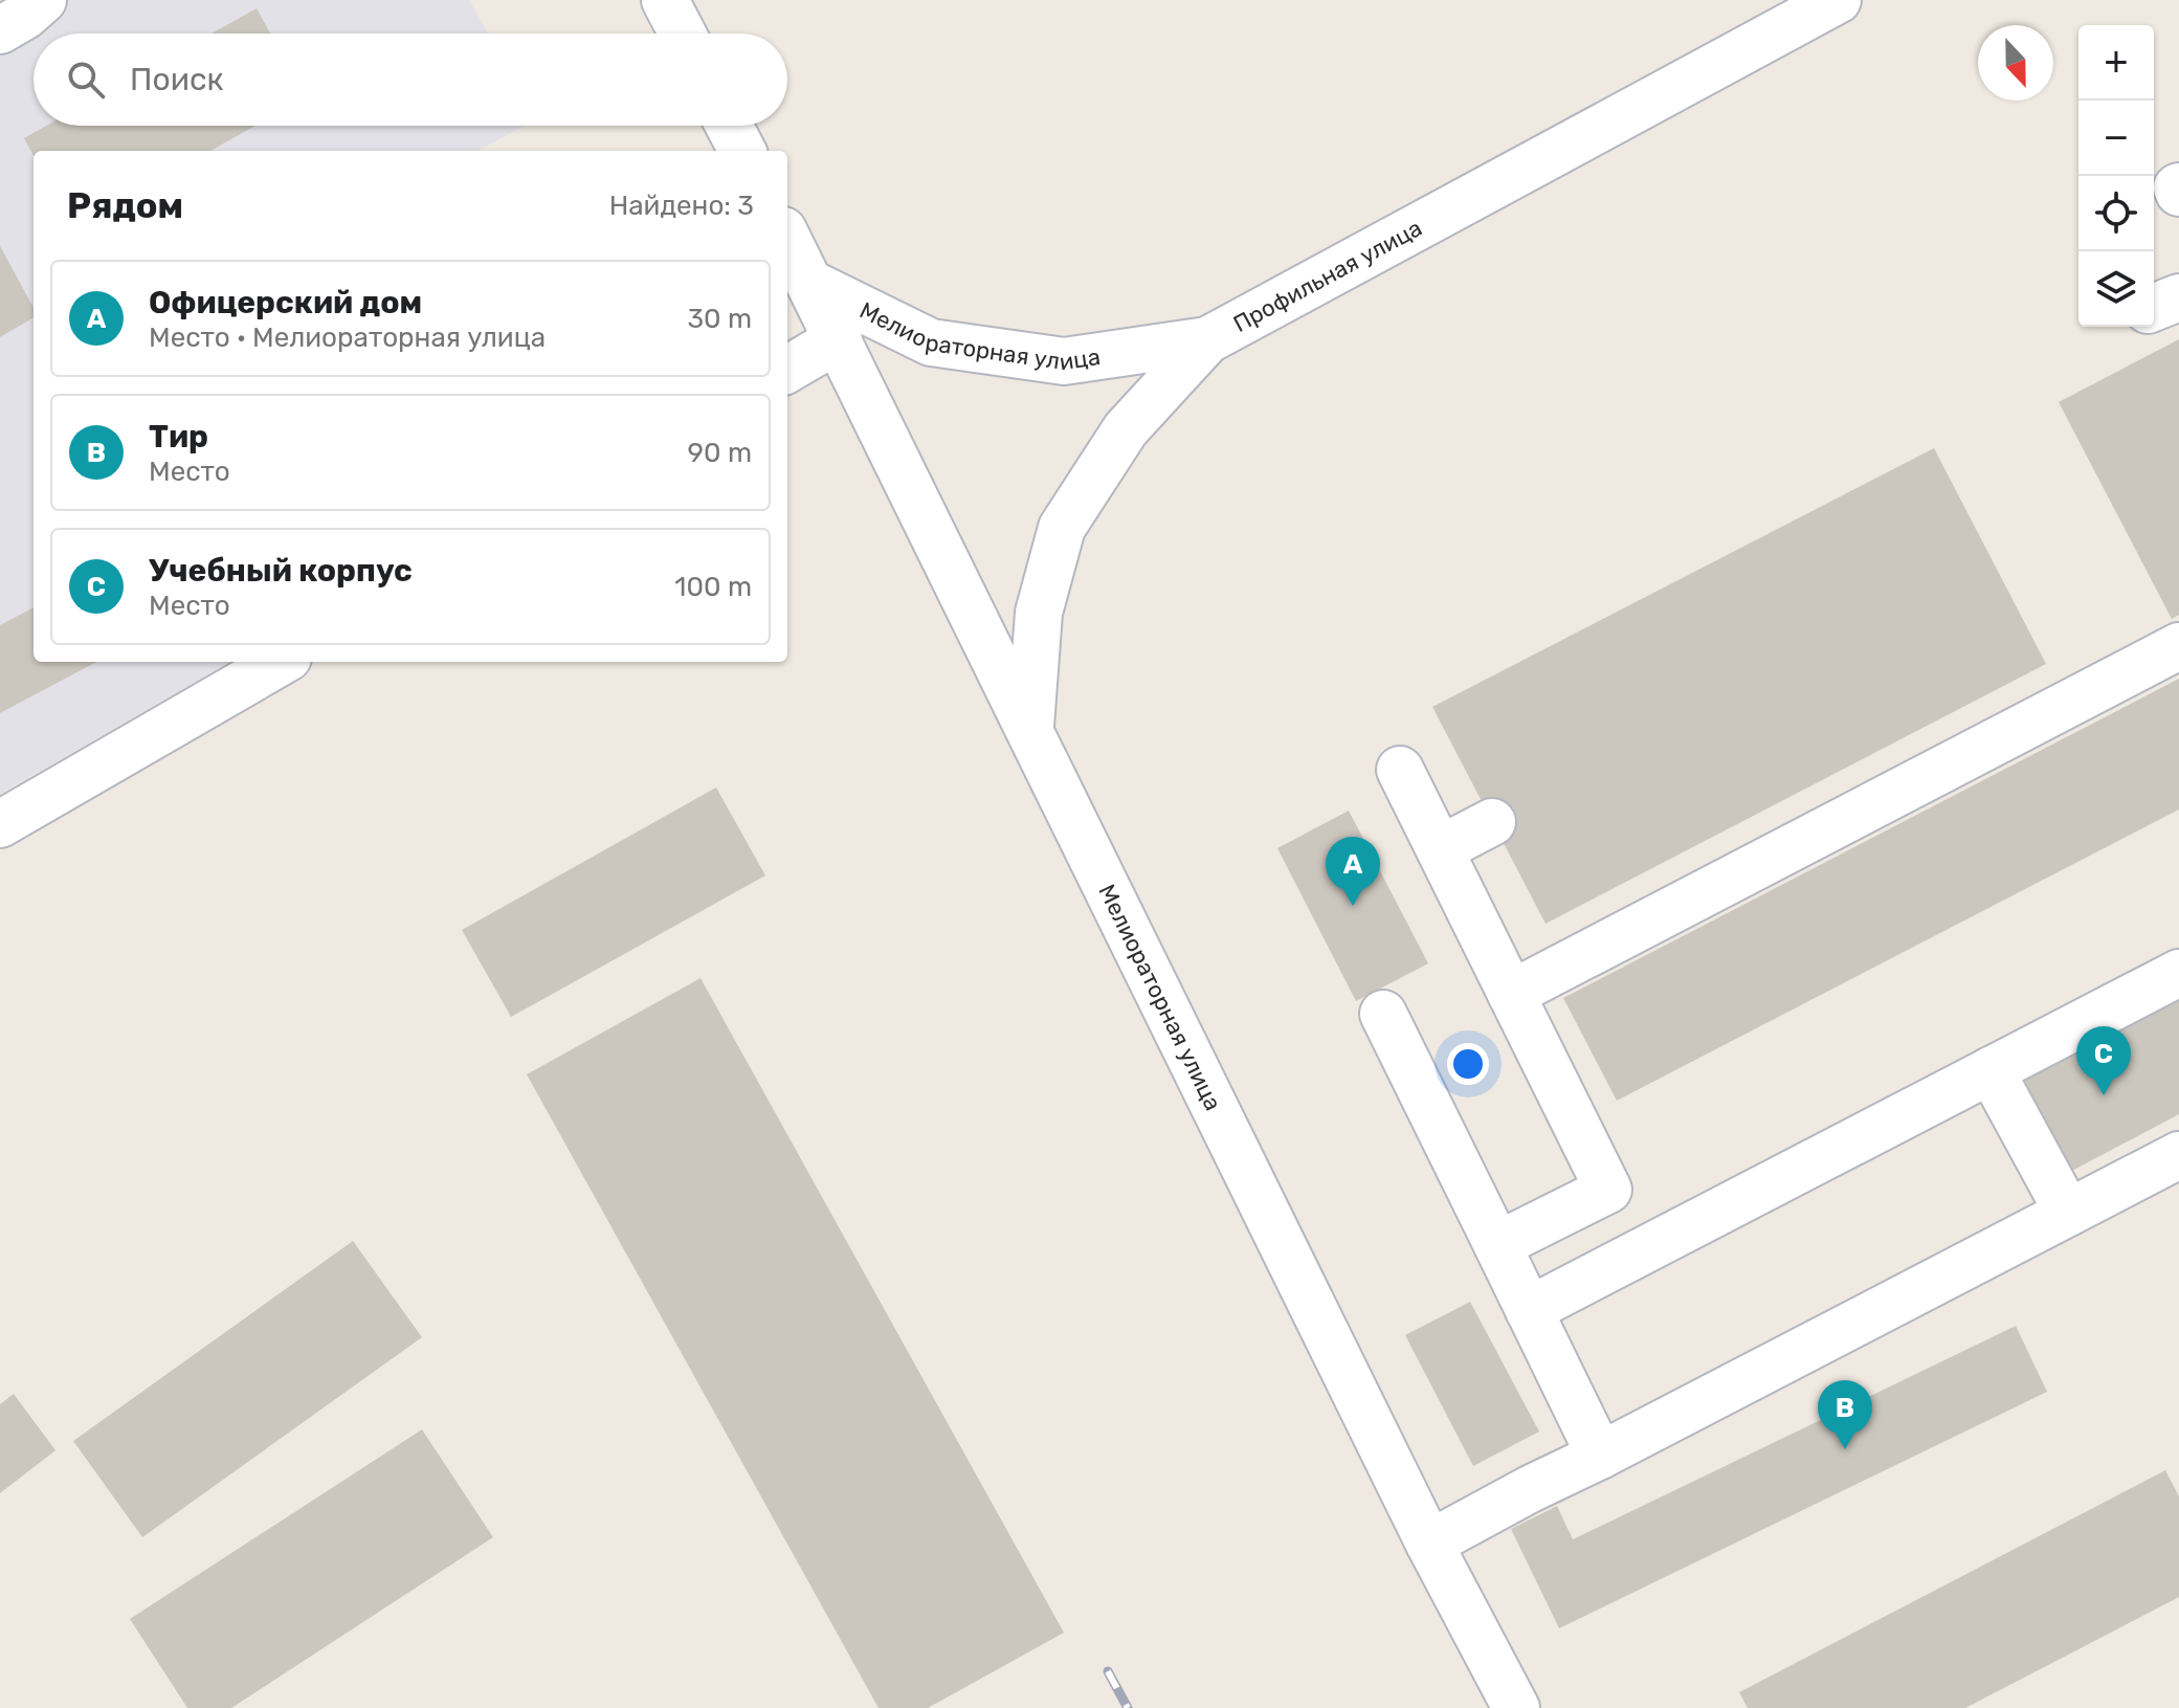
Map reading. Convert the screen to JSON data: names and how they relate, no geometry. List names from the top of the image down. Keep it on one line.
{"streets":{"street":["Профильная улица","Мелиораторная улица"]},"crossings":[["Профильная улица","Мелиораторная улица"]],"north":"bottom","page":{"map_buttons":["+","−"],"search":"Поиск","heading":["Рядом","Найдено: 3"],"list":[{"mark":"A","name":"Офицерский дом","note":"Место · Мелиораторная улица","value":"30 m"},{"mark":"B","name":"Тир","note":"Место","value":"90 m"},{"mark":"C","name":"Учебный корпус","note":"Место","value":"100 m"}],"pins":["A","C","B"]}}
